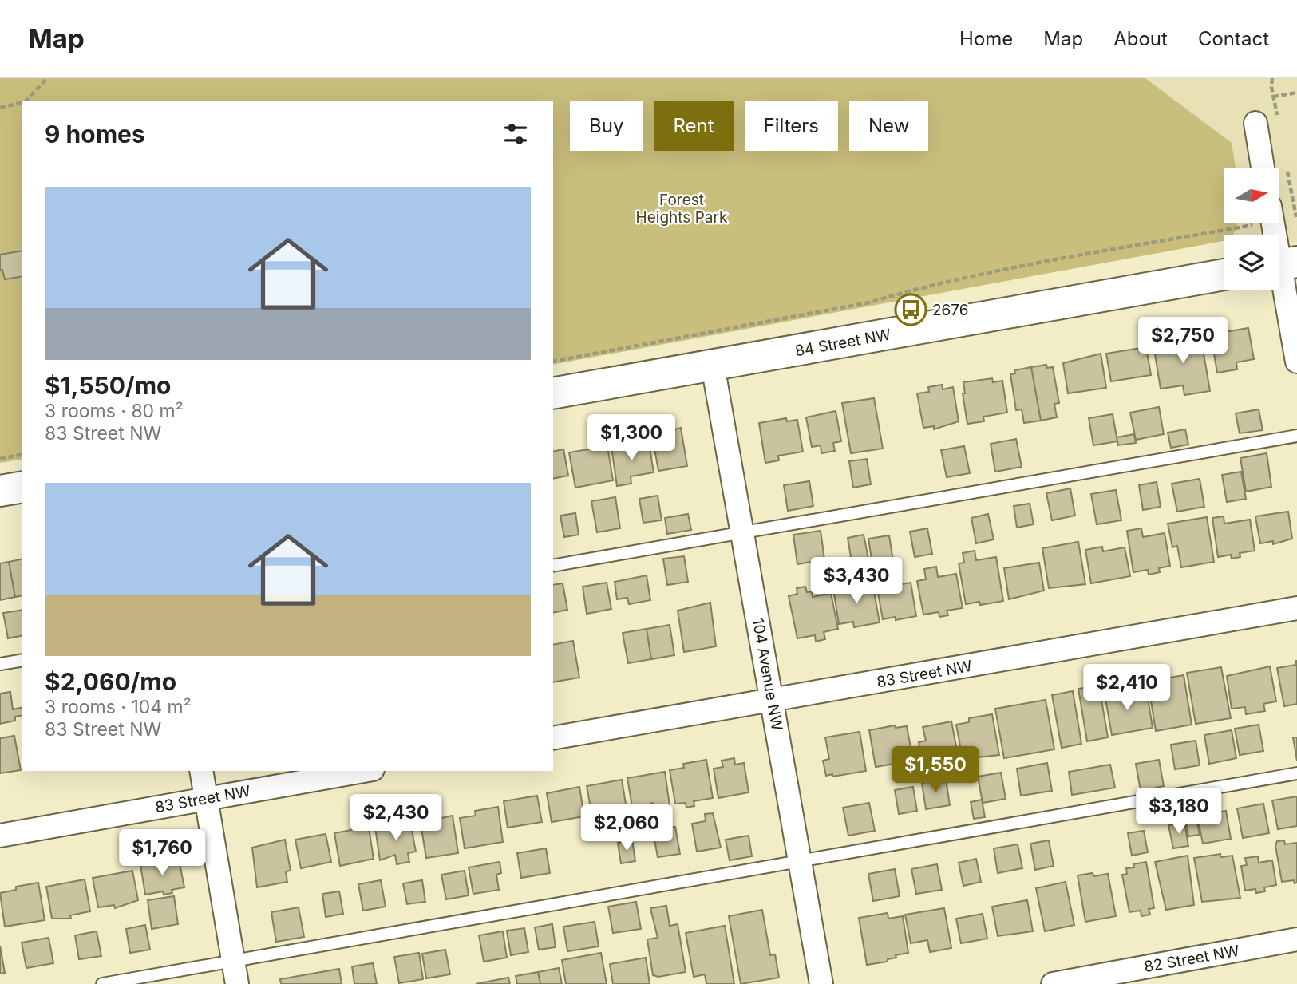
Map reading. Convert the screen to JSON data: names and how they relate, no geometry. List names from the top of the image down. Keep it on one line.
{"streets":{"main road":["84 Street NW"],"street":["83 Street NW","104 Avenue NW","82 Street NW"]},"crossings":[["84 Street NW","104 Avenue NW"],["83 Street NW","104 Avenue NW"]],"parks":["Forest Heights Park"],"places":{"bus stop":["2676"]},"north":"right","page":{"header":"Map","nav":["Home","Map","About","Contact"],"chip":["Buy","Rent","Filters","New"],"heading":"9 homes","list":[{"name":"$1,550/mo","note":"3 rooms · 80 m² · 83 Street NW"},{"name":"$2,060/mo","note":"3 rooms · 104 m² · 83 Street NW"}],"price":["$2,750","$1,300","$3,430","$2,410","$1,550","$3,180","$2,430","$2,060","$1,760"]}}
